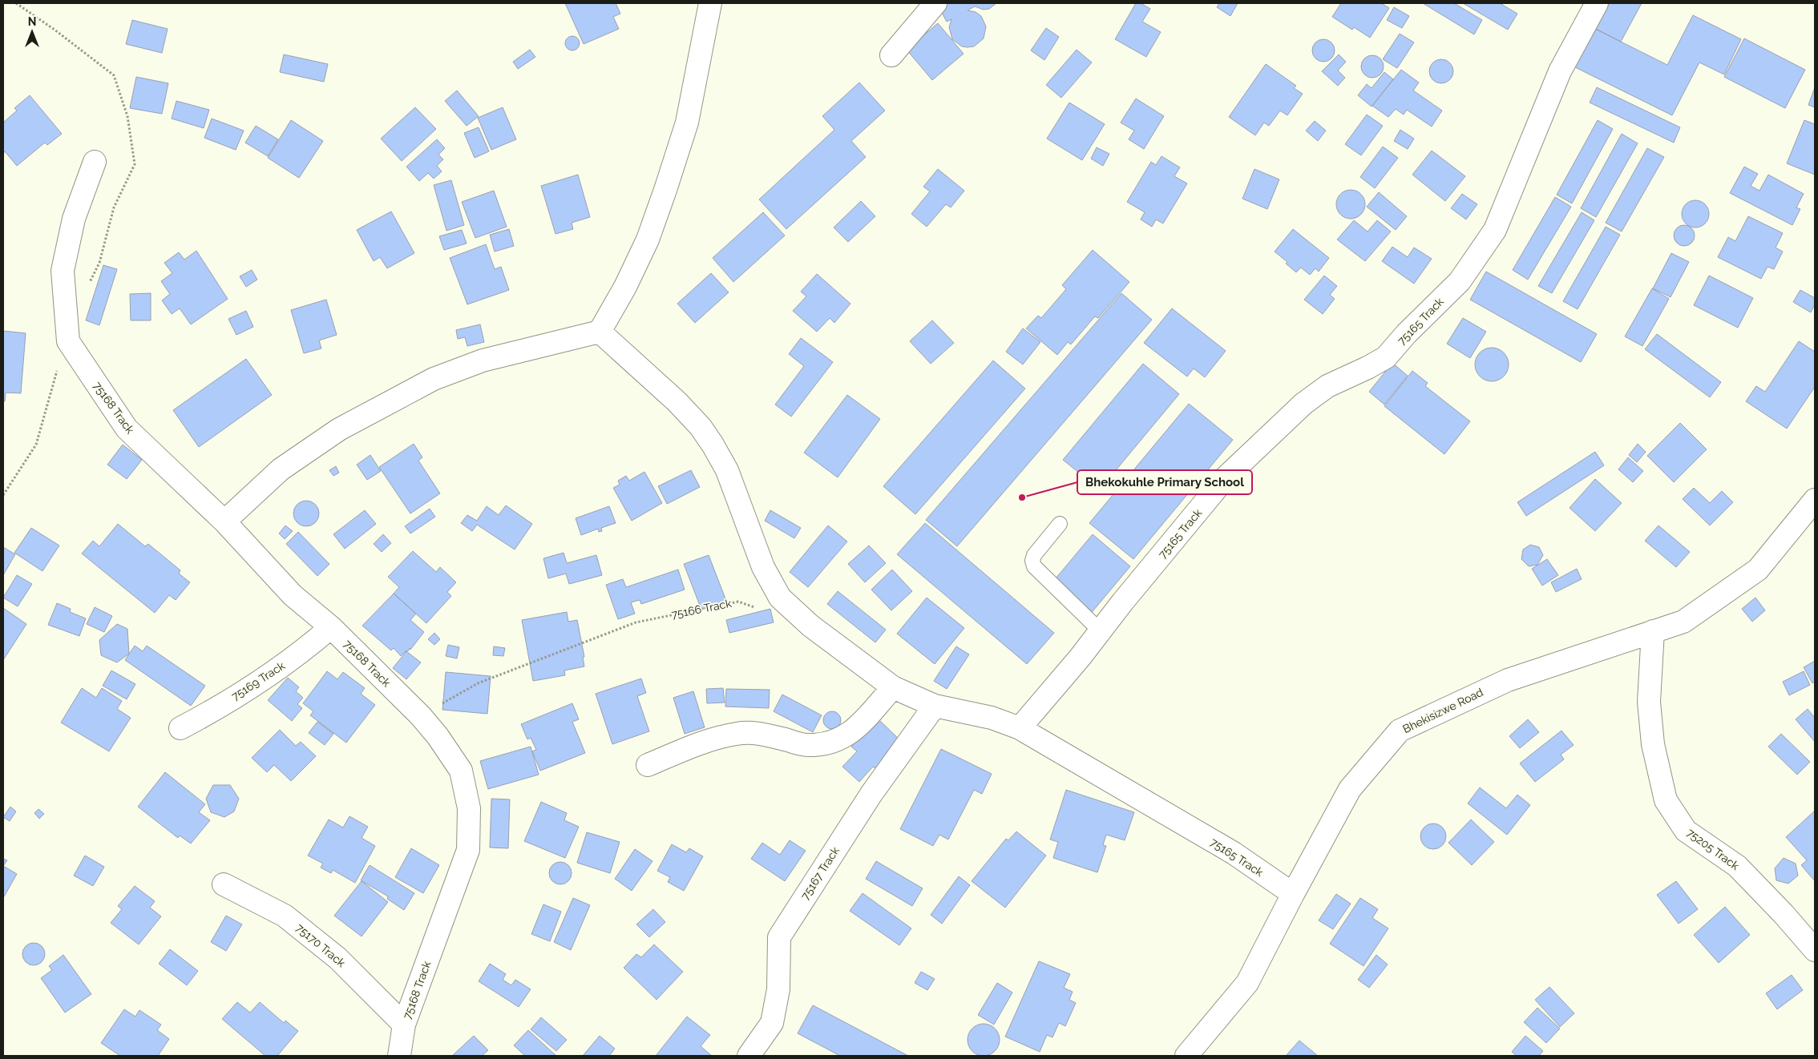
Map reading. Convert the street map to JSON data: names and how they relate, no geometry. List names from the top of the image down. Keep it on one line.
{"streets":{"street":["75165 Track","75168 Track","75169 Track","Bhekisizwe Road","75205 Track","75167 Track","75170 Track"],"path":["75166 Track"]},"crossings":[["75165 Track","Bhekisizwe Road"],["75168 Track","75166 Track"],["75168 Track","75169 Track"],["75168 Track","75170 Track"],["Bhekisizwe Road","75205 Track"]],"places":["Bhekokuhle Primary School"],"north":"top"}
